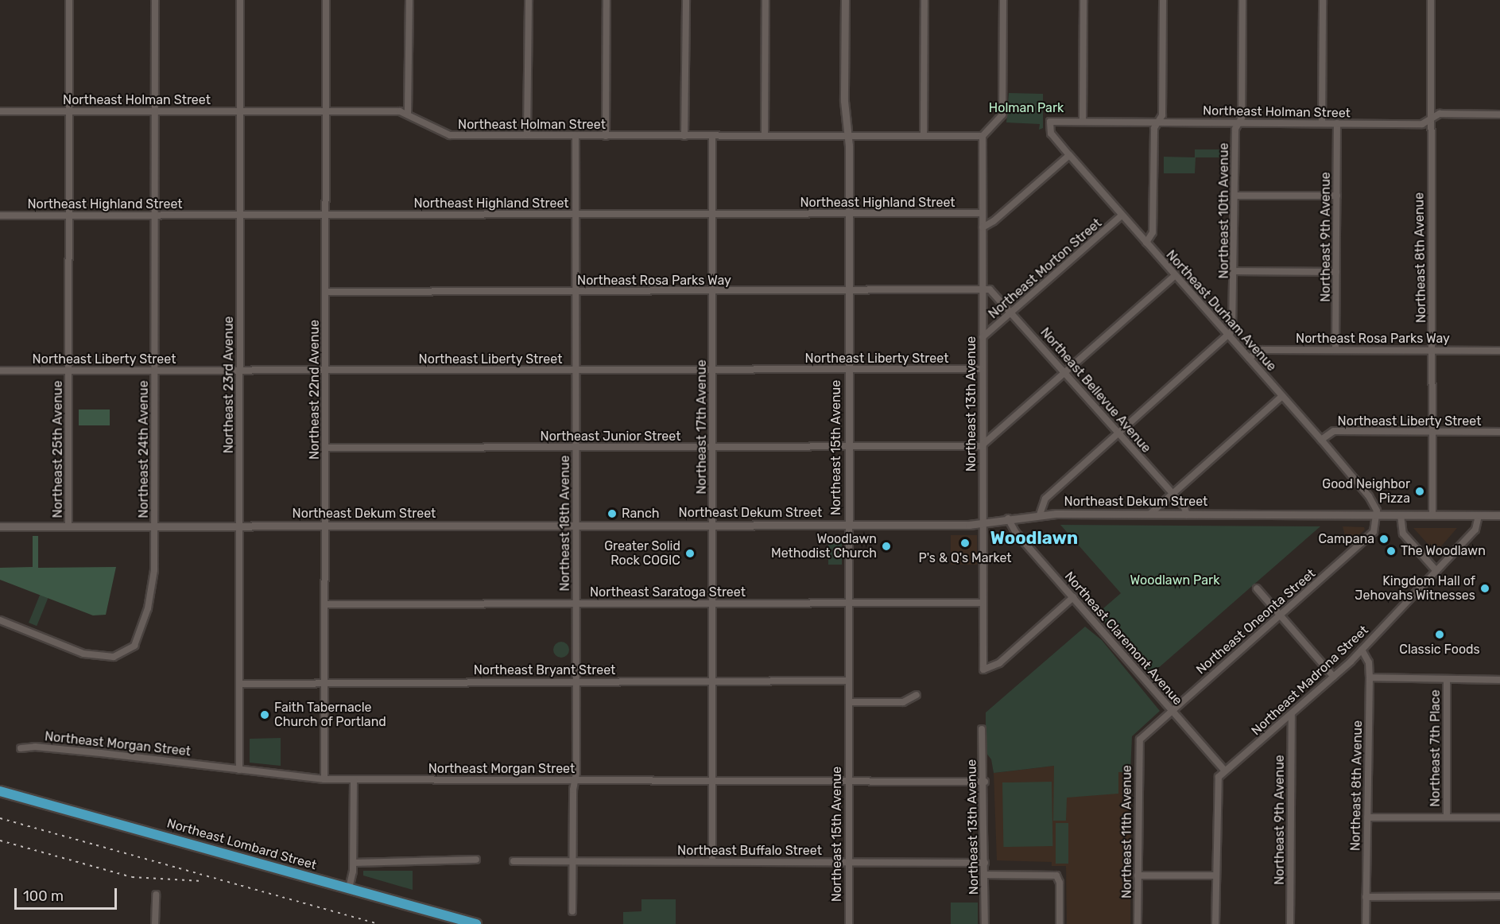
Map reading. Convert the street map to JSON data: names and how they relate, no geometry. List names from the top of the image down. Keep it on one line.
{"streets":{"main road":["Northeast Lombard Street"],"street":["Northeast Holman Street","Northeast Highland Street","Northeast 10th Avenue","Northeast 9th Avenue","Northeast 8th Avenue","Northeast Morton Street","Northeast Rosa Parks Way","Northeast Durham Avenue","Northeast Liberty Street","Northeast 23rd Avenue","Northeast 22nd Avenue","Northeast Bellevue Avenue","Northeast 13th Avenue","Northeast 17th Avenue","Northeast Junior Street","Northeast 15th Avenue","Northeast 25th Avenue","Northeast 24th Avenue","Northeast Dekum Street","Northeast 18th Avenue","Northeast Saratoga Street","Northeast Oneonta Street","Northeast Claremont Avenue","Northeast Bryant Street","Northeast Madrona Street","Northeast Morgan Street","Northeast 7th Place","Northeast 11th Avenue","Northeast Buffalo Street"]},"crossings":[["Northeast Holman Street","Northeast 10th Avenue"],["Northeast Holman Street","Northeast 9th Avenue"],["Northeast Holman Street","Northeast 8th Avenue"],["Northeast Holman Street","Northeast Durham Avenue"],["Northeast Holman Street","Northeast 23rd Avenue"],["Northeast Holman Street","Northeast 22nd Avenue"],["Northeast Holman Street","Northeast 13th Avenue"],["Northeast Holman Street","Northeast 17th Avenue"],["Northeast Holman Street","Northeast 15th Avenue"],["Northeast Holman Street","Northeast 25th Avenue"],["Northeast Holman Street","Northeast 24th Avenue"],["Northeast Holman Street","Northeast 18th Avenue"],["Northeast Highland Street","Northeast 23rd Avenue"],["Northeast Highland Street","Northeast 22nd Avenue"],["Northeast Highland Street","Northeast 13th Avenue"],["Northeast Highland Street","Northeast 17th Avenue"],["Northeast Highland Street","Northeast 15th Avenue"],["Northeast Highland Street","Northeast 25th Avenue"],["Northeast Highland Street","Northeast 24th Avenue"],["Northeast Highland Street","Northeast 18th Avenue"],["Northeast 10th Avenue","Northeast Durham Avenue"],["Northeast 9th Avenue","Northeast Rosa Parks Way"],["Northeast 9th Avenue","Northeast Madrona Street"],["Northeast 8th Avenue","Northeast Rosa Parks Way"],["Northeast 8th Avenue","Northeast Liberty Street"],["Northeast 8th Avenue","Northeast Dekum Street"],["Northeast 8th Avenue","Northeast Madrona Street"],["Northeast Morton Street","Northeast Durham Avenue"],["Northeast Morton Street","Northeast Bellevue Avenue"],["Northeast Morton Street","Northeast 13th Avenue"],["Northeast Rosa Parks Way","Northeast Durham Avenue"],["Northeast Rosa Parks Way","Northeast 22nd Avenue"],["Northeast Rosa Parks Way","Northeast Bellevue Avenue"],["Northeast Rosa Parks Way","Northeast 13th Avenue"],["Northeast Rosa Parks Way","Northeast 17th Avenue"],["Northeast Rosa Parks Way","Northeast 15th Avenue"],["Northeast Rosa Parks Way","Northeast 18th Avenue"],["Northeast Durham Avenue","Northeast Liberty Street"],["Northeast Durham Avenue","Northeast Dekum Street"],["Northeast Durham Avenue","Northeast Oneonta Street"],["Northeast Liberty Street","Northeast 23rd Avenue"],["Northeast Liberty Street","Northeast 22nd Avenue"],["Northeast Liberty Street","Northeast 13th Avenue"],["Northeast Liberty Street","Northeast 17th Avenue"],["Northeast Liberty Street","Northeast 15th Avenue"],["Northeast Liberty Street","Northeast 25th Avenue"],["Northeast Liberty Street","Northeast 24th Avenue"],["Northeast Liberty Street","Northeast 18th Avenue"],["Northeast 23rd Avenue","Northeast Dekum Street"],["Northeast 23rd Avenue","Northeast Bryant Street"],["Northeast 23rd Avenue","Northeast Morgan Street"],["Northeast 22nd Avenue","Northeast Junior Street"],["Northeast 22nd Avenue","Northeast Dekum Street"],["Northeast 22nd Avenue","Northeast Saratoga Street"],["Northeast 22nd Avenue","Northeast Bryant Street"],["Northeast 22nd Avenue","Northeast Morgan Street"],["Northeast Bellevue Avenue","Northeast 13th Avenue"],["Northeast Bellevue Avenue","Northeast Dekum Street"],["Northeast 13th Avenue","Northeast Junior Street"],["Northeast 13th Avenue","Northeast Dekum Street"],["Northeast 13th Avenue","Northeast Saratoga Street"],["Northeast 13th Avenue","Northeast Claremont Avenue"],["Northeast 13th Avenue","Northeast Morgan Street"],["Northeast 13th Avenue","Northeast Buffalo Street"],["Northeast 17th Avenue","Northeast Junior Street"],["Northeast 17th Avenue","Northeast Dekum Street"],["Northeast 17th Avenue","Northeast Saratoga Street"],["Northeast 17th Avenue","Northeast Bryant Street"],["Northeast 17th Avenue","Northeast Morgan Street"],["Northeast 17th Avenue","Northeast Buffalo Street"],["Northeast Junior Street","Northeast 15th Avenue"],["Northeast Junior Street","Northeast 18th Avenue"],["Northeast 15th Avenue","Northeast Dekum Street"],["Northeast 15th Avenue","Northeast Saratoga Street"],["Northeast 15th Avenue","Northeast Bryant Street"],["Northeast 15th Avenue","Northeast Morgan Street"],["Northeast 15th Avenue","Northeast Buffalo Street"],["Northeast 25th Avenue","Northeast Dekum Street"],["Northeast 24th Avenue","Northeast Dekum Street"],["Northeast Dekum Street","Northeast 18th Avenue"],["Northeast Dekum Street","Northeast Oneonta Street"],["Northeast Dekum Street","Northeast Claremont Avenue"],["Northeast Dekum Street","Northeast Madrona Street"],["Northeast 18th Avenue","Northeast Saratoga Street"],["Northeast 18th Avenue","Northeast Bryant Street"],["Northeast 18th Avenue","Northeast Morgan Street"],["Northeast 18th Avenue","Northeast Buffalo Street"],["Northeast Oneonta Street","Northeast Claremont Avenue"],["Northeast Oneonta Street","Northeast 11th Avenue"],["Northeast Claremont Avenue","Northeast Madrona Street"]],"districts":["Woodlawn"],"parks":["Holman Park","Woodlawn Park"],"places":["Good Neighbor Pizza","Ranch","Campana","P's & Q's Market","Woodlawn Methodist Church","The Woodlawn","Greater Solid Rock COGIC","Kingdom Hall of Jehovahs Witnesses","Classic Foods","Faith Tabernacle Church of Portland"],"scale_bar":"100 m"}
